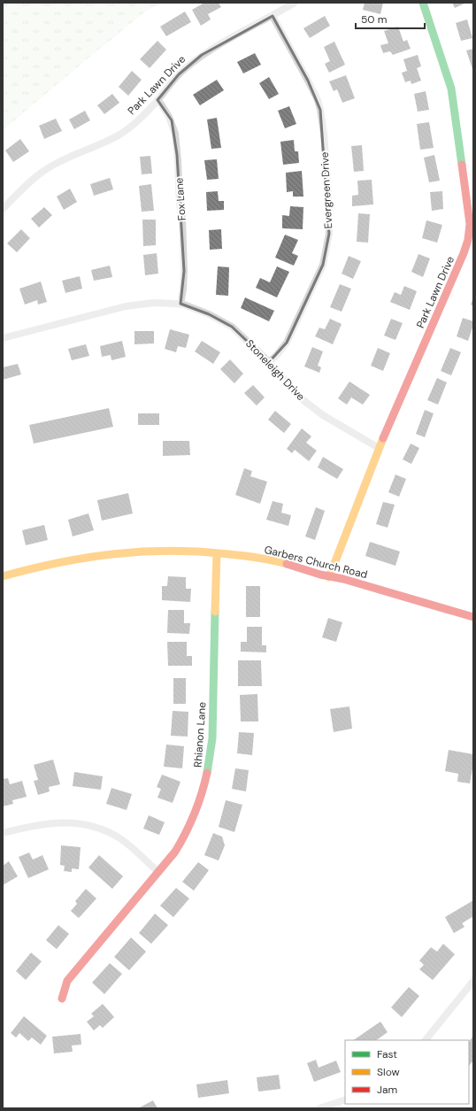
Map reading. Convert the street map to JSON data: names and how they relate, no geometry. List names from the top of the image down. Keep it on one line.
{"streets":{"street":["Park Lawn Drive","Evergreen Drive","Fox Lane","Stoneleigh Drive","Garbers Church Road","Rhianon Lane"]},"crossings":[["Park Lawn Drive","Evergreen Drive"],["Park Lawn Drive","Fox Lane"],["Park Lawn Drive","Stoneleigh Drive"],["Park Lawn Drive","Garbers Church Road"],["Evergreen Drive","Stoneleigh Drive"],["Fox Lane","Stoneleigh Drive"],["Garbers Church Road","Rhianon Lane"]],"legend":["Fast","Slow","Jam"],"scale_bar":"50 m"}
